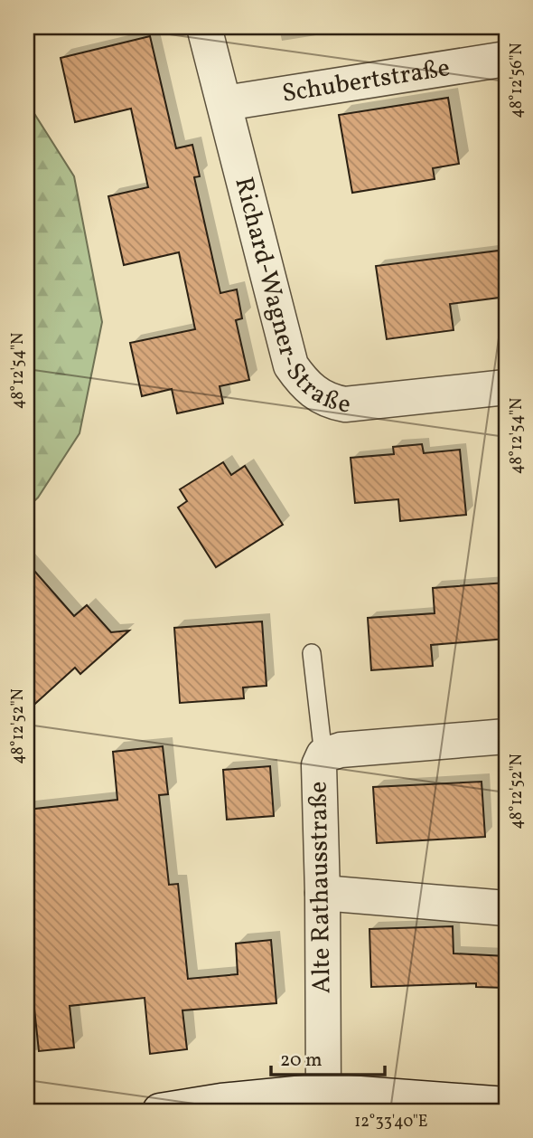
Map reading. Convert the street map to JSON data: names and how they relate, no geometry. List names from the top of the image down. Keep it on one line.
{"streets":{"street":["Schubertstraße","Richard-Wagner-Straße","Alte Rathausstraße"]},"crossings":[["Schubertstraße","Richard-Wagner-Straße"]],"scale_bar":"20 m","coordinates":["48°12'56\"N","48°12'54\"N","48°12'52\"N","12°33'40\"E"]}
